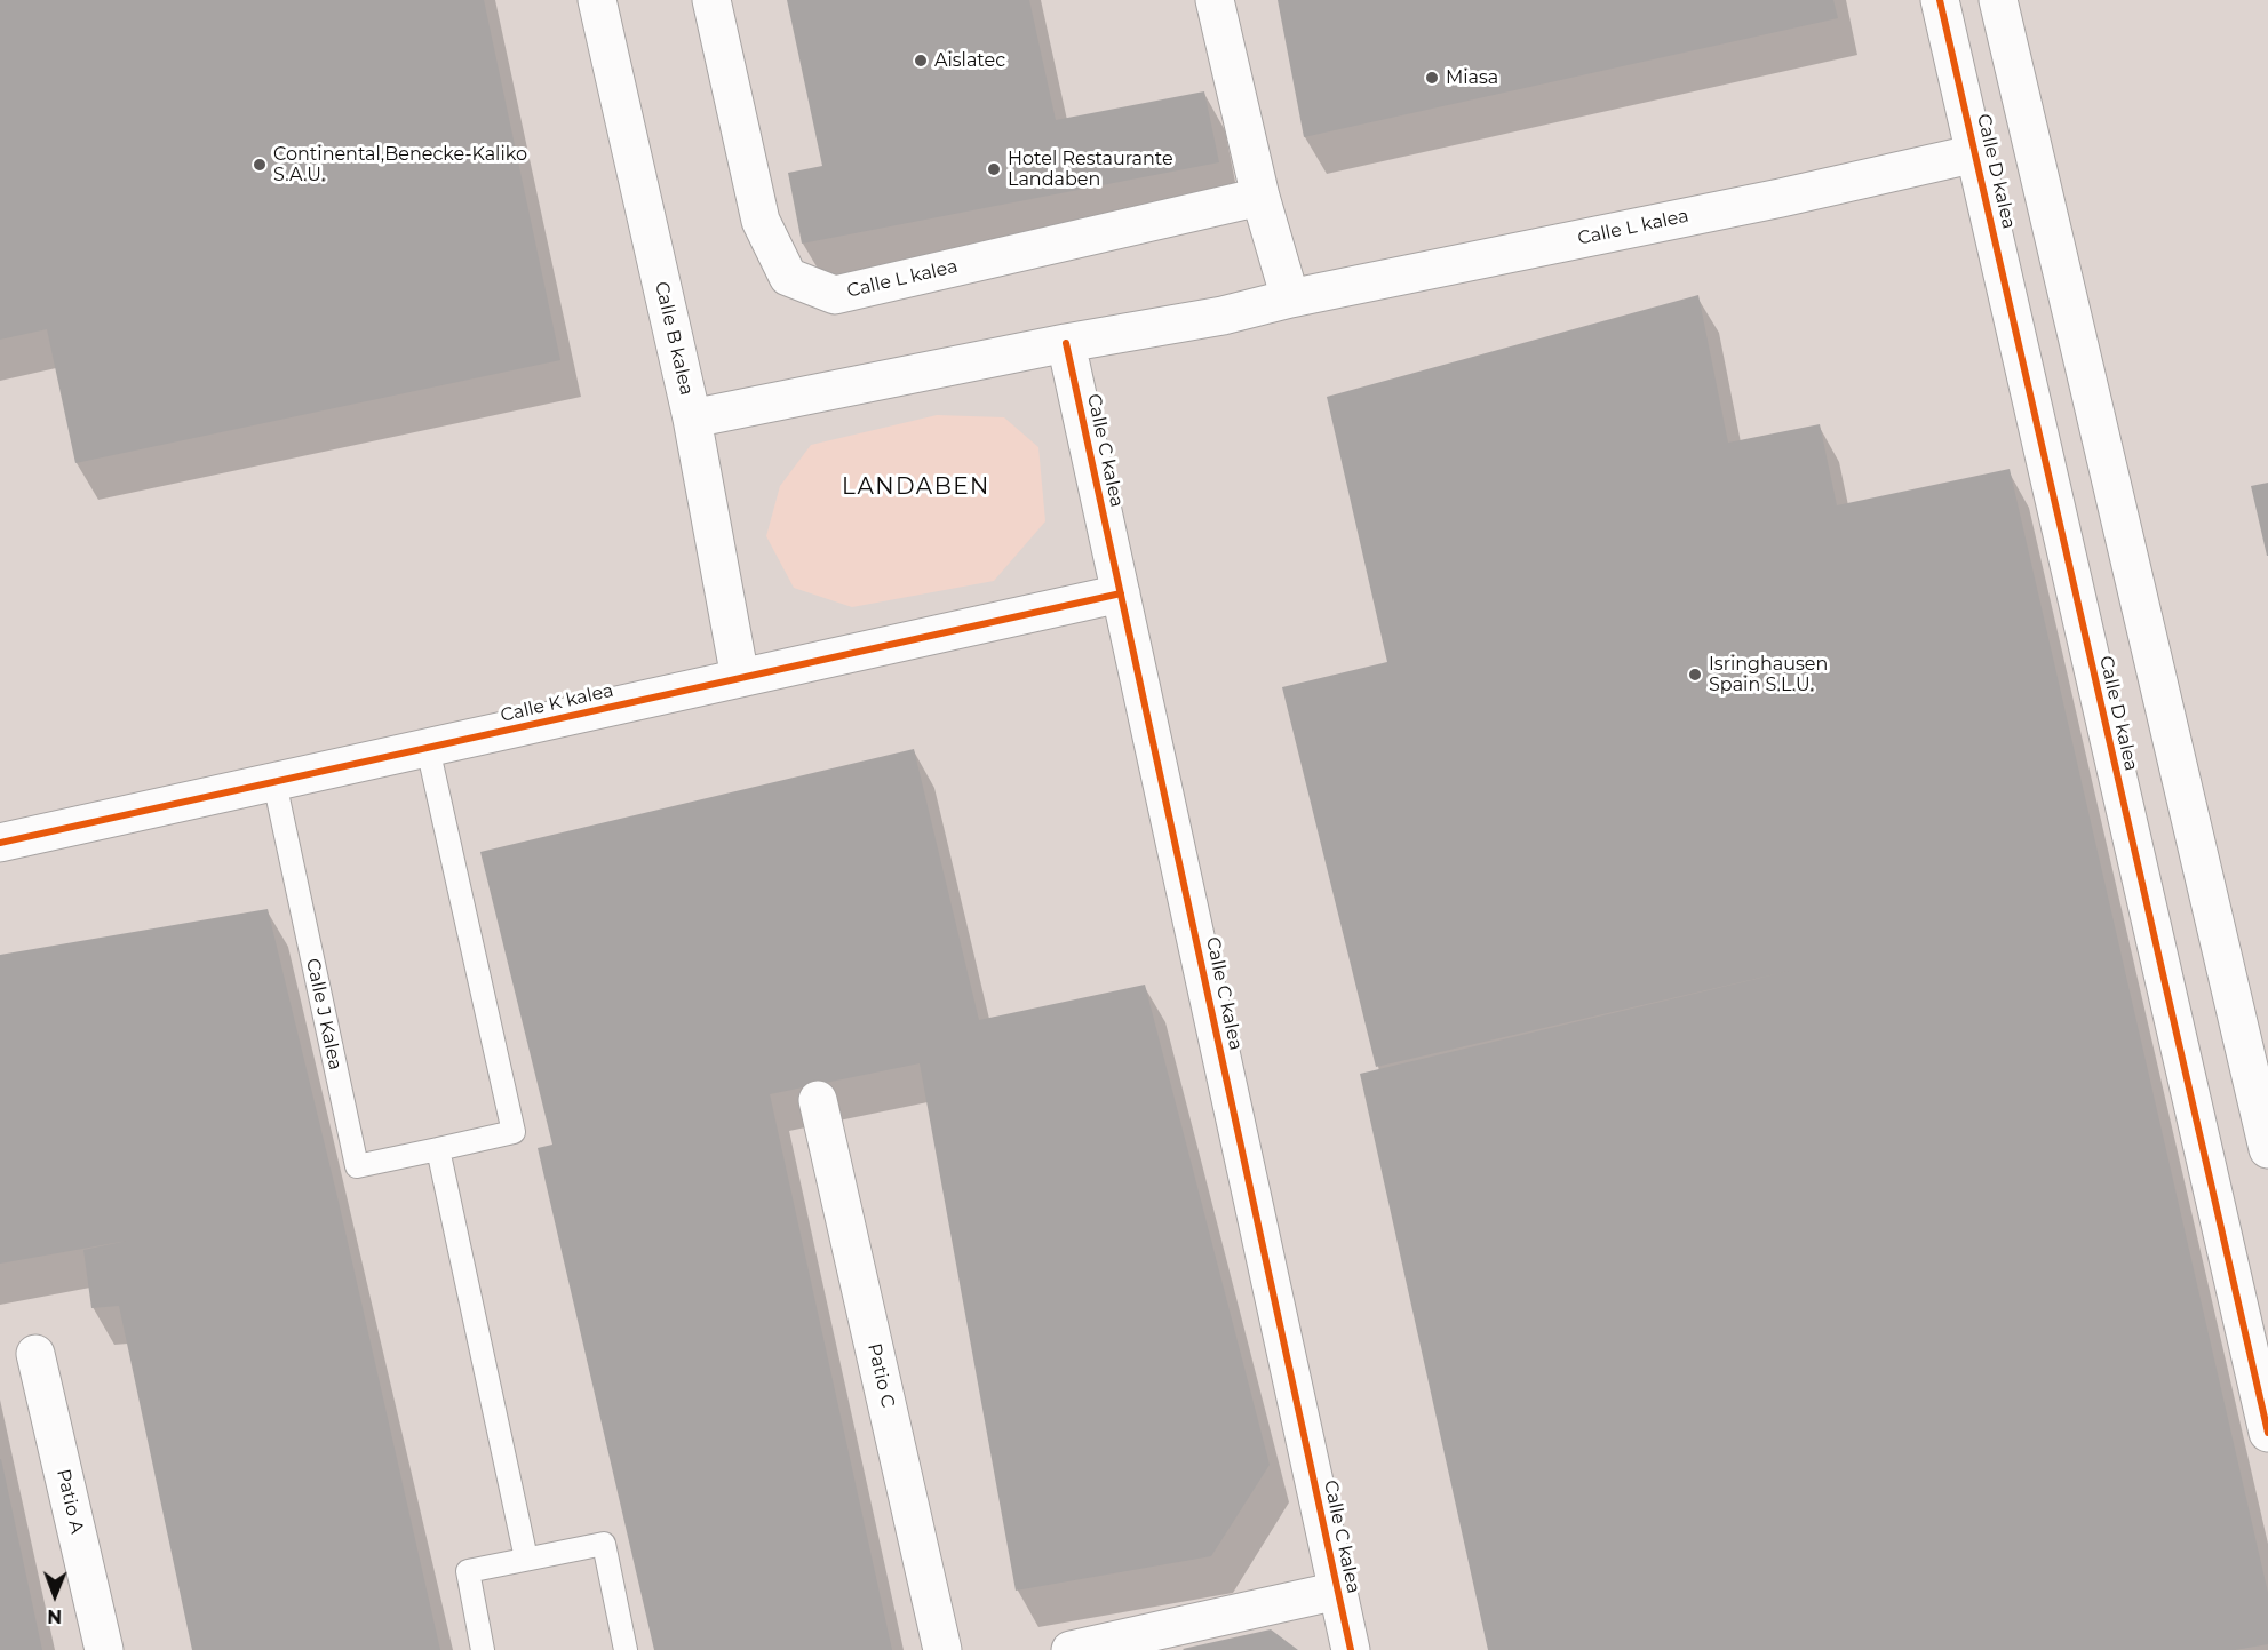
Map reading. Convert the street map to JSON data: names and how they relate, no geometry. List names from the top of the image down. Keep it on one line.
{"streets":{"street":["Calle D kalea","Calle L kalea","Calle B kalea","Calle C kalea","Calle K kalea","Patio C","Patio A"],"lane":["Calle J Kalea"]},"crossings":[["Calle D kalea","Calle L kalea"],["Calle L kalea","Calle B kalea"],["Calle L kalea","Calle C kalea"],["Calle B kalea","Calle K kalea"],["Calle C kalea","Calle K kalea"],["Calle K kalea","Calle J Kalea"]],"districts":["LANDABEN"],"places":["Aislatec","Miasa","Continental,Benecke-Kaliko S.A.U.","Hotel Restaurante Landaben","Isringhausen Spain S.L.U."],"north":"bottom"}
